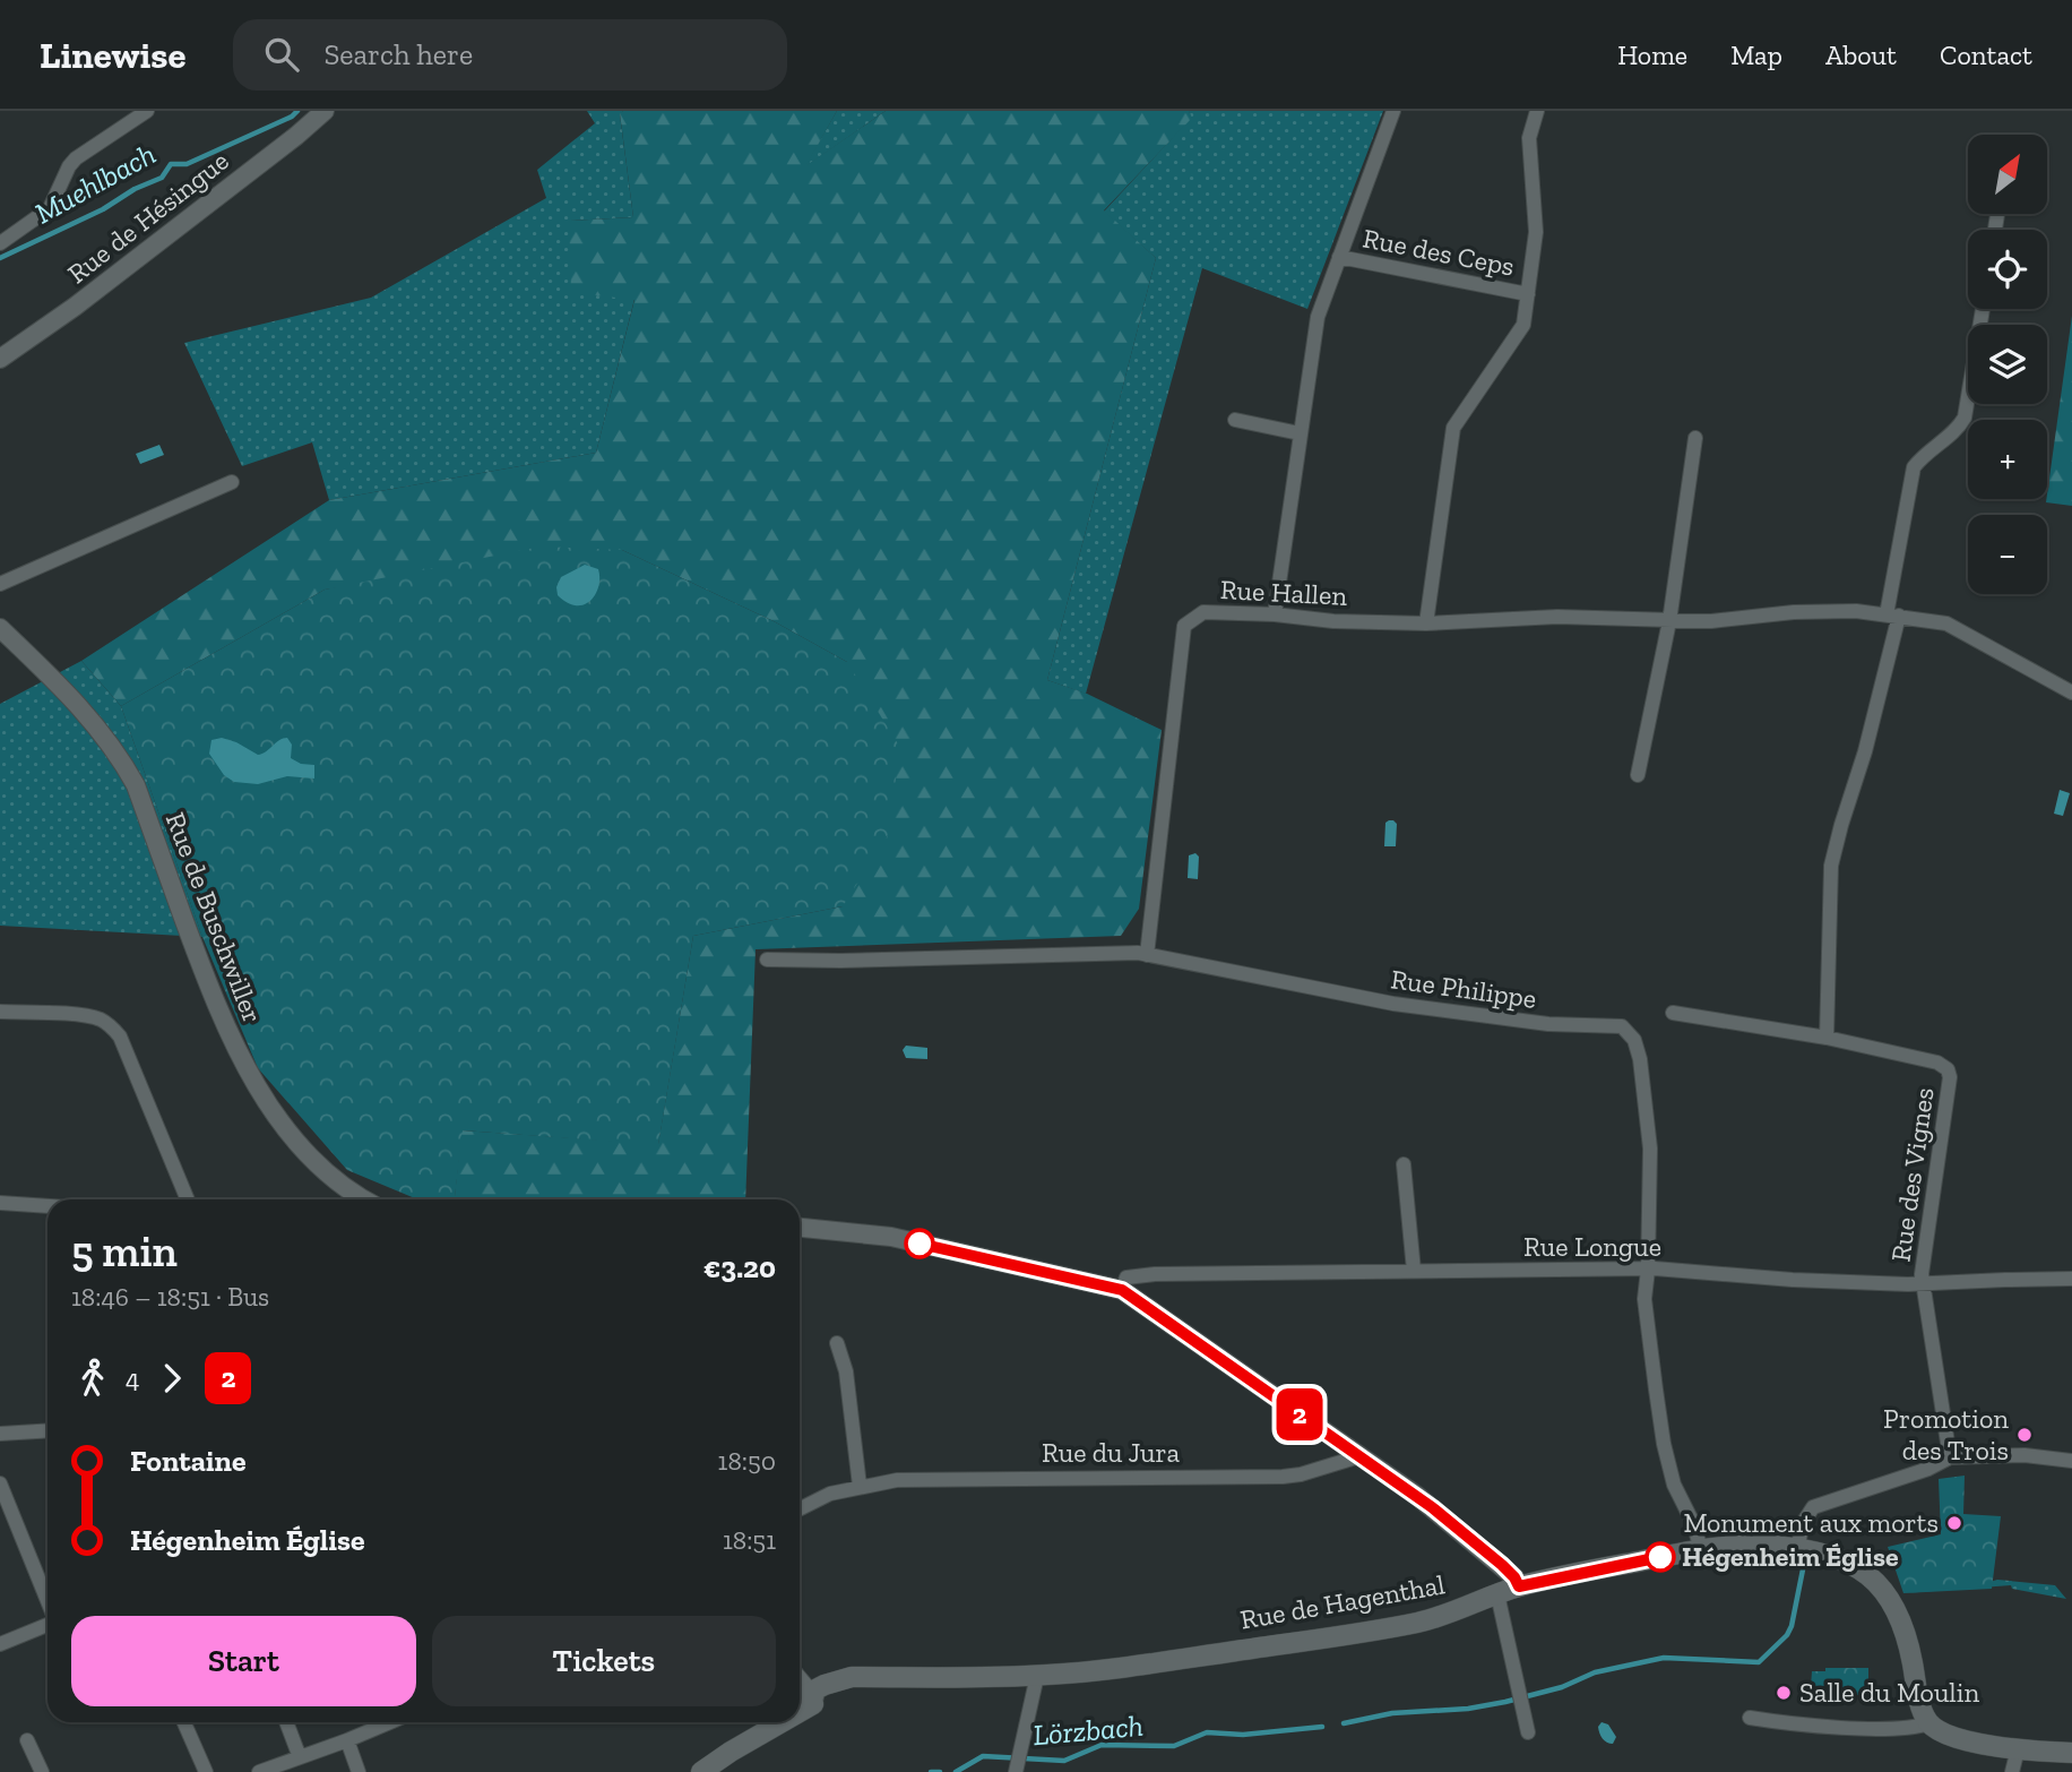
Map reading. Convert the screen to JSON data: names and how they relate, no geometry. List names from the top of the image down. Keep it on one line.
{"streets":{"main road":["Rue de Hagenthal"],"street":["Rue de Hésingue","Rue des Ceps","Rue Hallen","Rue de Buschwiller","Rue Philippe","Rue des Vignes","Rue Longue","Rue du Jura"]},"crossings":[["Rue Hallen","Rue Philippe"],["Rue Philippe","Rue Longue"],["Rue Philippe","Rue de Hagenthal"],["Rue des Vignes","Rue Longue"]],"water":["Muehlbach","Lörzbach"],"places":["Promotion des Trois","Monument aux morts","Hégenheim Église","Salle du Moulin"],"lines":["bus line 2"],"north":"top right","page":{"header":"Linewise","search":"Search here","nav":["Home","Map","About","Contact"],"on_map":"2","map_buttons":["+","−"],"heading":["5 min","18:46 – 18:51 · Bus","€3.20"],"legs":["4","2"],"list":[{"name":"Fontaine","value":"18:50"},{"name":"Hégenheim Église","value":"18:51"}],"buttons":["Start","Tickets"]}}
